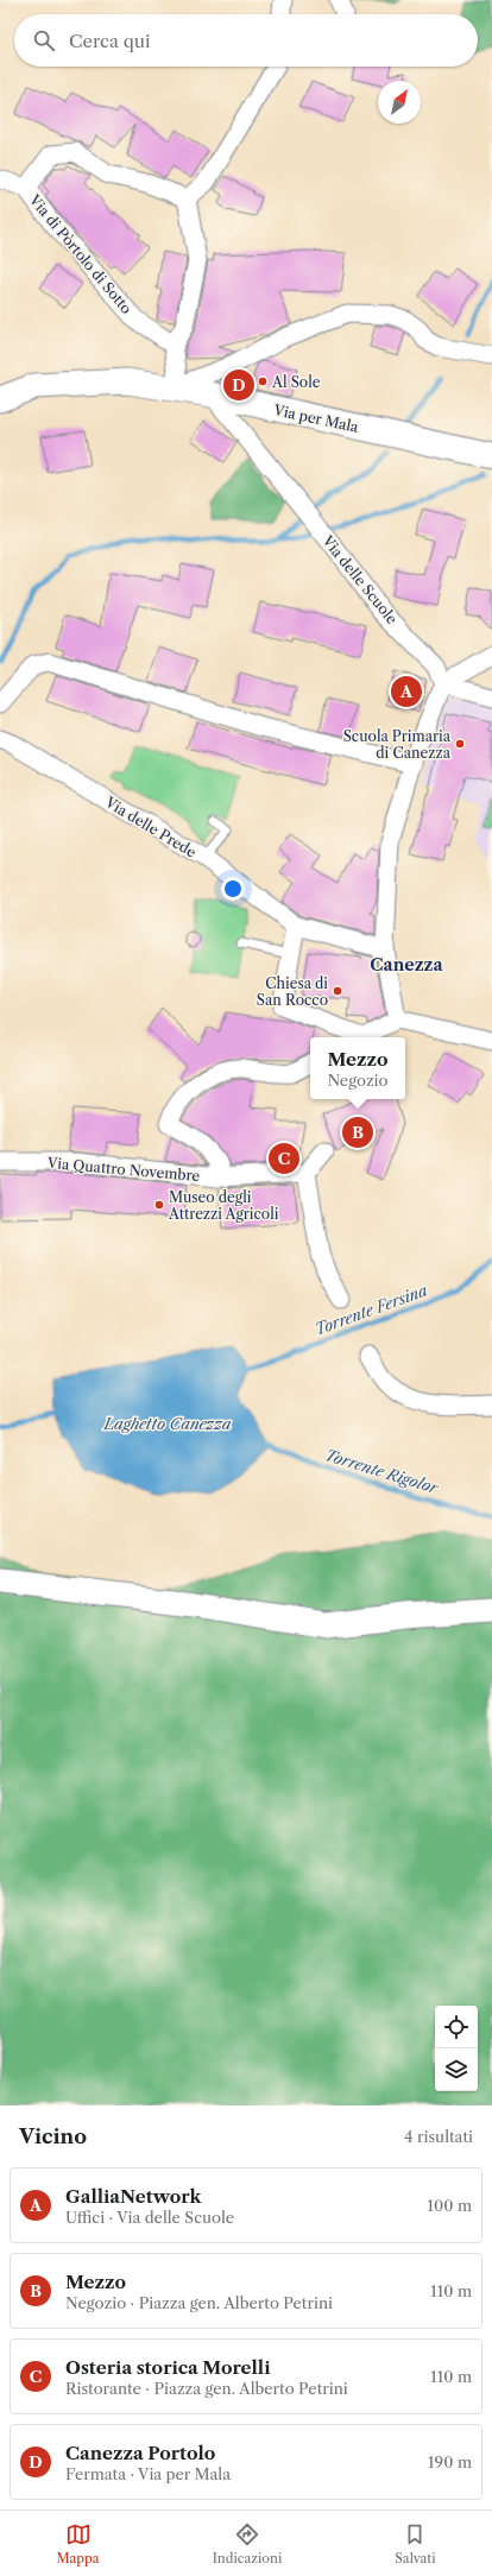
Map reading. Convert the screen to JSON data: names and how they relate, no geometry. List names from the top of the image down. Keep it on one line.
{"streets":{"main road":["Via per Mala"],"street":["Via di Pòrtolo di Sotto","Via delle Scuole","Via delle Prede","Via Quattro Novembre"]},"crossings":[["Via per Mala","Via delle Scuole"]],"districts":["Canezza"],"water":["Torrente Fersina","Laghetto Canezza","Torrente Rigolor"],"places":["Al Sole","Scuola Primaria di Canezza","Chiesa di San Rocco","Museo degli Attrezzi Agricoli"],"north":"top right","page":{"search":"Cerca qui","pins":["D","A","B","C"],"popup":["Mezzo","Negozio"],"heading":["Vicino","4 risultati"],"list":[{"mark":"A","name":"GalliaNetwork","note":"Uffici · Via delle Scuole","value":"100 m"},{"mark":"B","name":"Mezzo","note":"Negozio · Piazza gen. Alberto Petrini","value":"110 m"},{"mark":"C","name":"Osteria storica Morelli","note":"Ristorante · Piazza gen. Alberto Petrini","value":"110 m"},{"mark":"D","name":"Canezza Portolo","note":"Fermata · Via per Mala","value":"190 m"}],"nav":["Mappa","Indicazioni","Salvati"]}}
